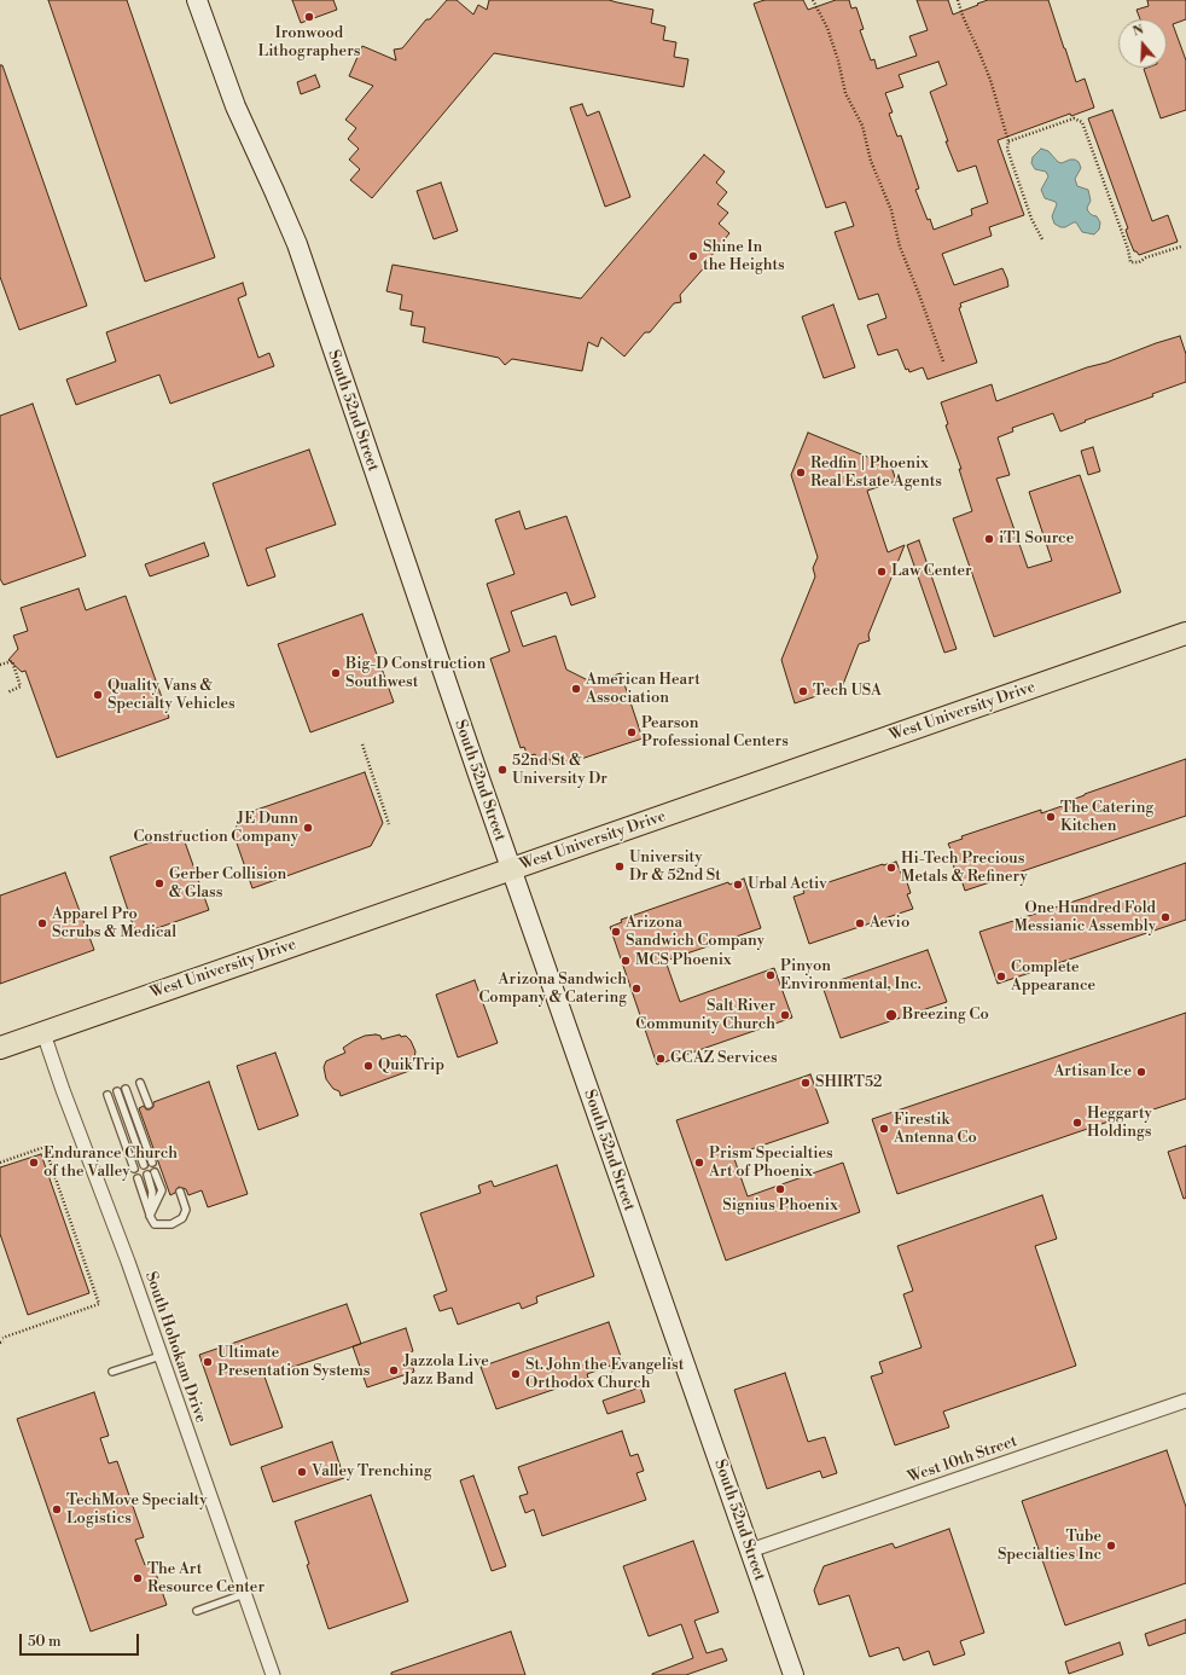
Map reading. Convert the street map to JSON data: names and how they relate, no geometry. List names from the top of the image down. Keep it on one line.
{"streets":{"main road":["South 52nd Street","West University Drive"],"street":["South Hohokam Drive","West 10th Street"]},"crossings":[["South 52nd Street","West University Drive"],["South 52nd Street","West 10th Street"],["West University Drive","South Hohokam Drive"]],"places":["Ironwood Lithographers","Shine In the Heights","Redfin | Phoenix Real Estate Agents","iT1 Source","Law Center","Big-D Construction Southwest","American Heart Association","Tech USA","Quality Vans & Specialty Vehicles","Pearson Professional Centers","52nd St & University Dr","The Catering Kitchen","JE Dunn Construction Company","University Dr & 52nd St","Hi-Tech Precious Metals & Refinery","Gerber Collision & Glass","Urbal Activ","One Hundred Fold Messianic Assembly","Apparel Pro Scrubs & Medical","Aevio","Arizona Sandwich Company","MCS Phoenix","Pinyon Environmental, Inc.","Complete Appearance","Arizona Sandwich Company & Catering","Salt River Community Church","Breezing Co","GCAZ Services","QuikTrip","Artisan Ice","SHIRT52","Heggarty Holdings","Firestik Antenna Co","Endurance Church of the Valley","Prism Specialties Art of Phoenix","Signius Phoenix","Ultimate Presentation Systems","Jazzola Live Jazz Band","St. John the Evangelist Orthodox Church","Valley Trenching","TechMove Specialty Logistics","Tube Specialties Inc","The Art Resource Center"],"scale_bar":"50 m","north":"top"}
